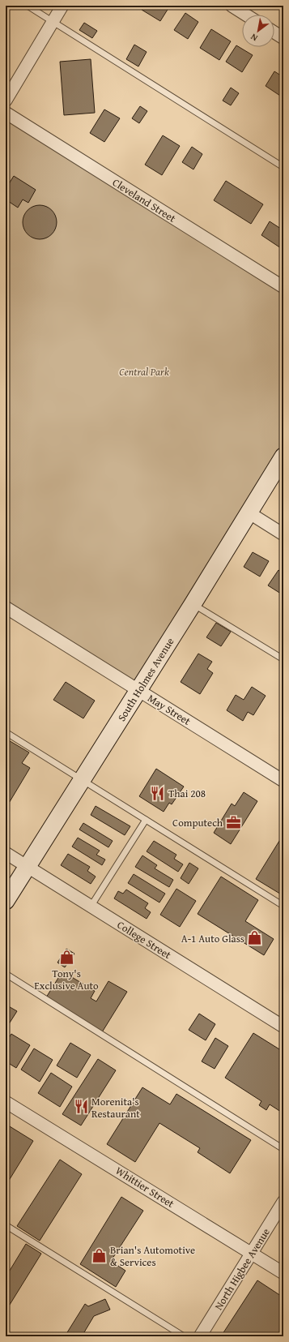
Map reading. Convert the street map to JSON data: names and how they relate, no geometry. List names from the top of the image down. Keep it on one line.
{"streets":{"main road":["South Holmes Avenue"],"street":["Cleveland Street","May Street","College Street","Whittier Street","North Higbee Avenue"]},"crossings":[["South Holmes Avenue","May Street"],["South Holmes Avenue","College Street"],["Whittier Street","North Higbee Avenue"]],"parks":["Central Park"],"places":{"restaurant":["Thai 208","Morenita's Restaurant"],"office":["Computech"],"shop":["A-1 Auto Glass","Tony's Exclusive Auto","Brian's Automotive & Services"]},"north":"bottom left"}
